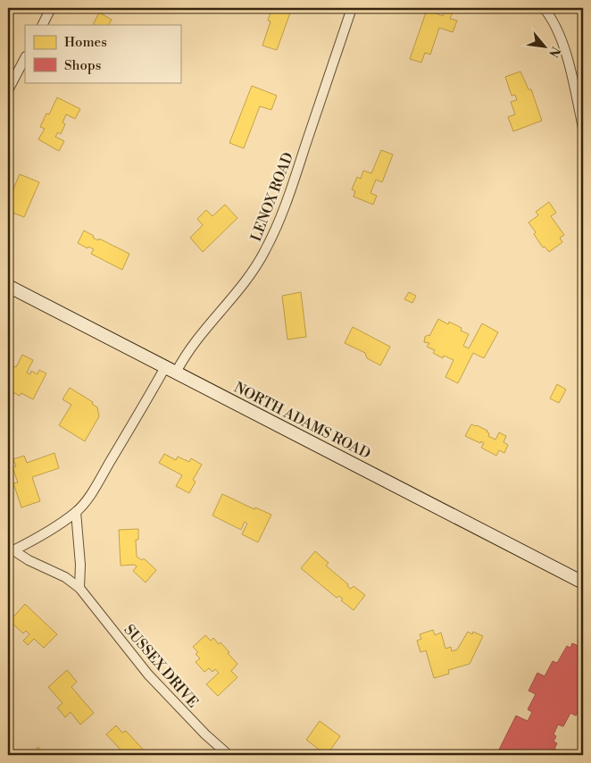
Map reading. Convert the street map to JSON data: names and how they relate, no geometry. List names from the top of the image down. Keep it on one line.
{"streets":{"street":["LENOX ROAD","NORTH ADAMS ROAD","SUSSEX DRIVE"]},"crossings":[["LENOX ROAD","NORTH ADAMS ROAD"],["LENOX ROAD","SUSSEX DRIVE"]],"legend":["Homes","Shops"],"north":"bottom right"}
